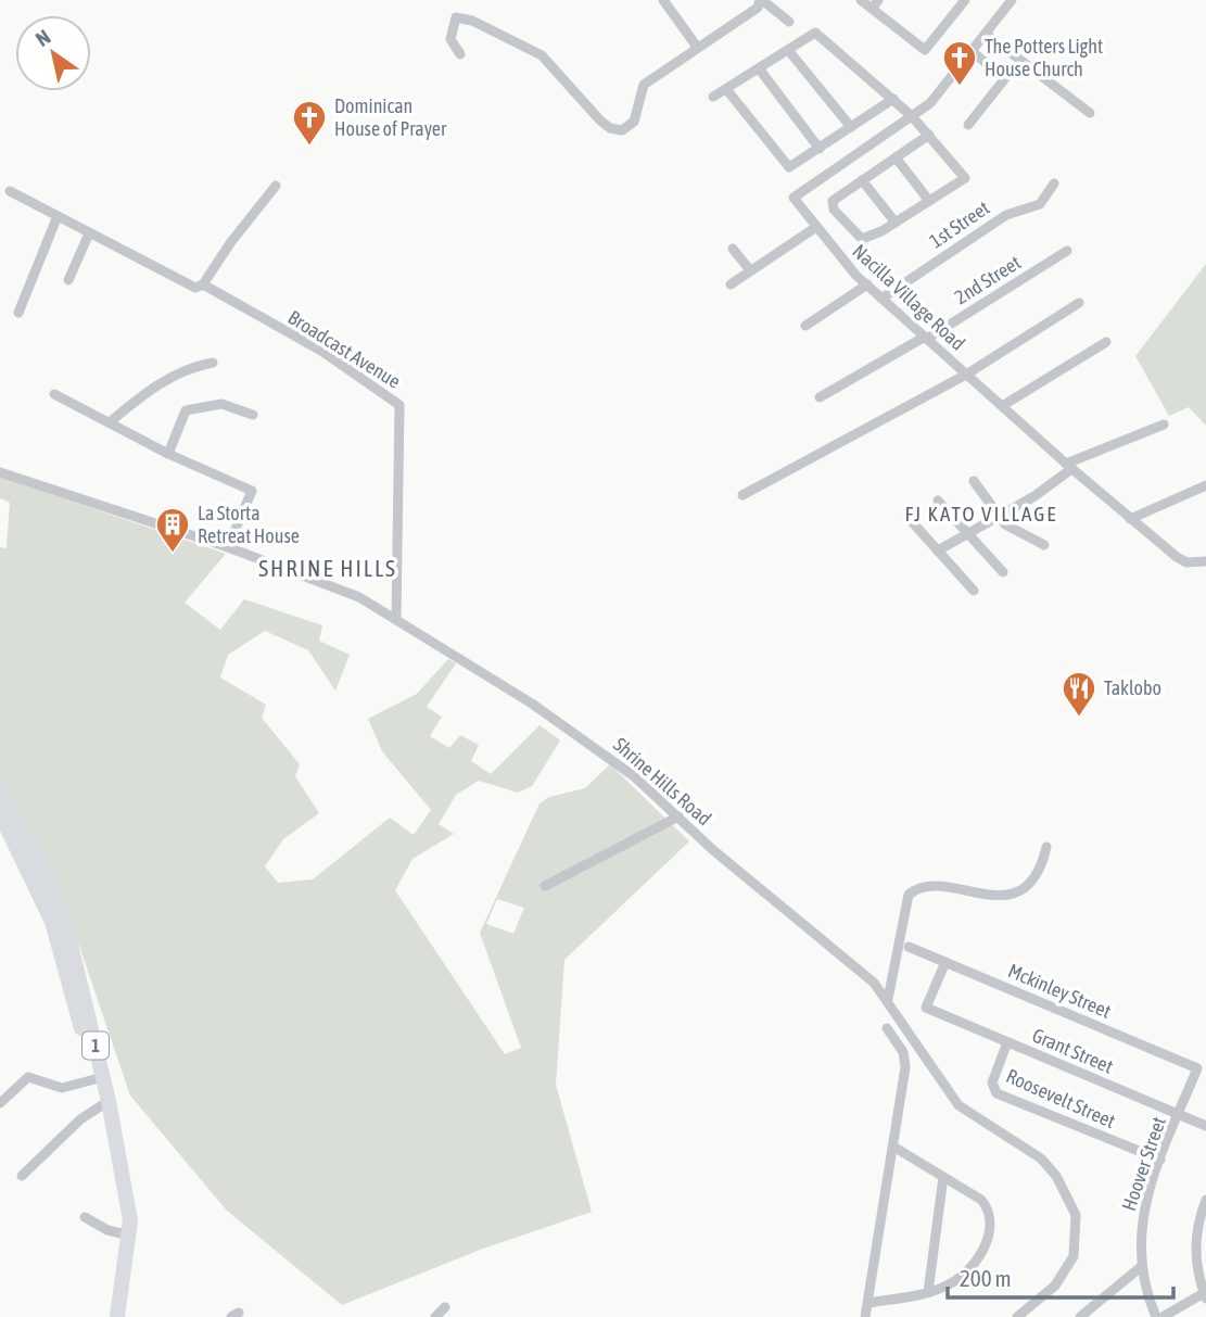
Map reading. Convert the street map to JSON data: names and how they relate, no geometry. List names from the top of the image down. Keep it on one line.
{"streets":{"highway":["1"],"street":["1st Street","2nd Street","Nacilla Village Road","Broadcast Avenue","Shrine Hills Road","Mckinley Street","Grant Street","Roosevelt Street","Hoover Street"]},"crossings":[["1st Street","Nacilla Village Road"],["2nd Street","Nacilla Village Road"],["Broadcast Avenue","Shrine Hills Road"],["Mckinley Street","Grant Street"],["Mckinley Street","Hoover Street"],["Grant Street","Roosevelt Street"],["Grant Street","Hoover Street"],["Roosevelt Street","Hoover Street"]],"districts":["FJ KATO VILLAGE","SHRINE HILLS"],"places":{"church":["The Potters Light House Church","Dominican House of Prayer"],"building":["La Storta Retreat House"],"restaurant":["Taklobo"]},"scale_bar":"200 m","north":"top left"}
